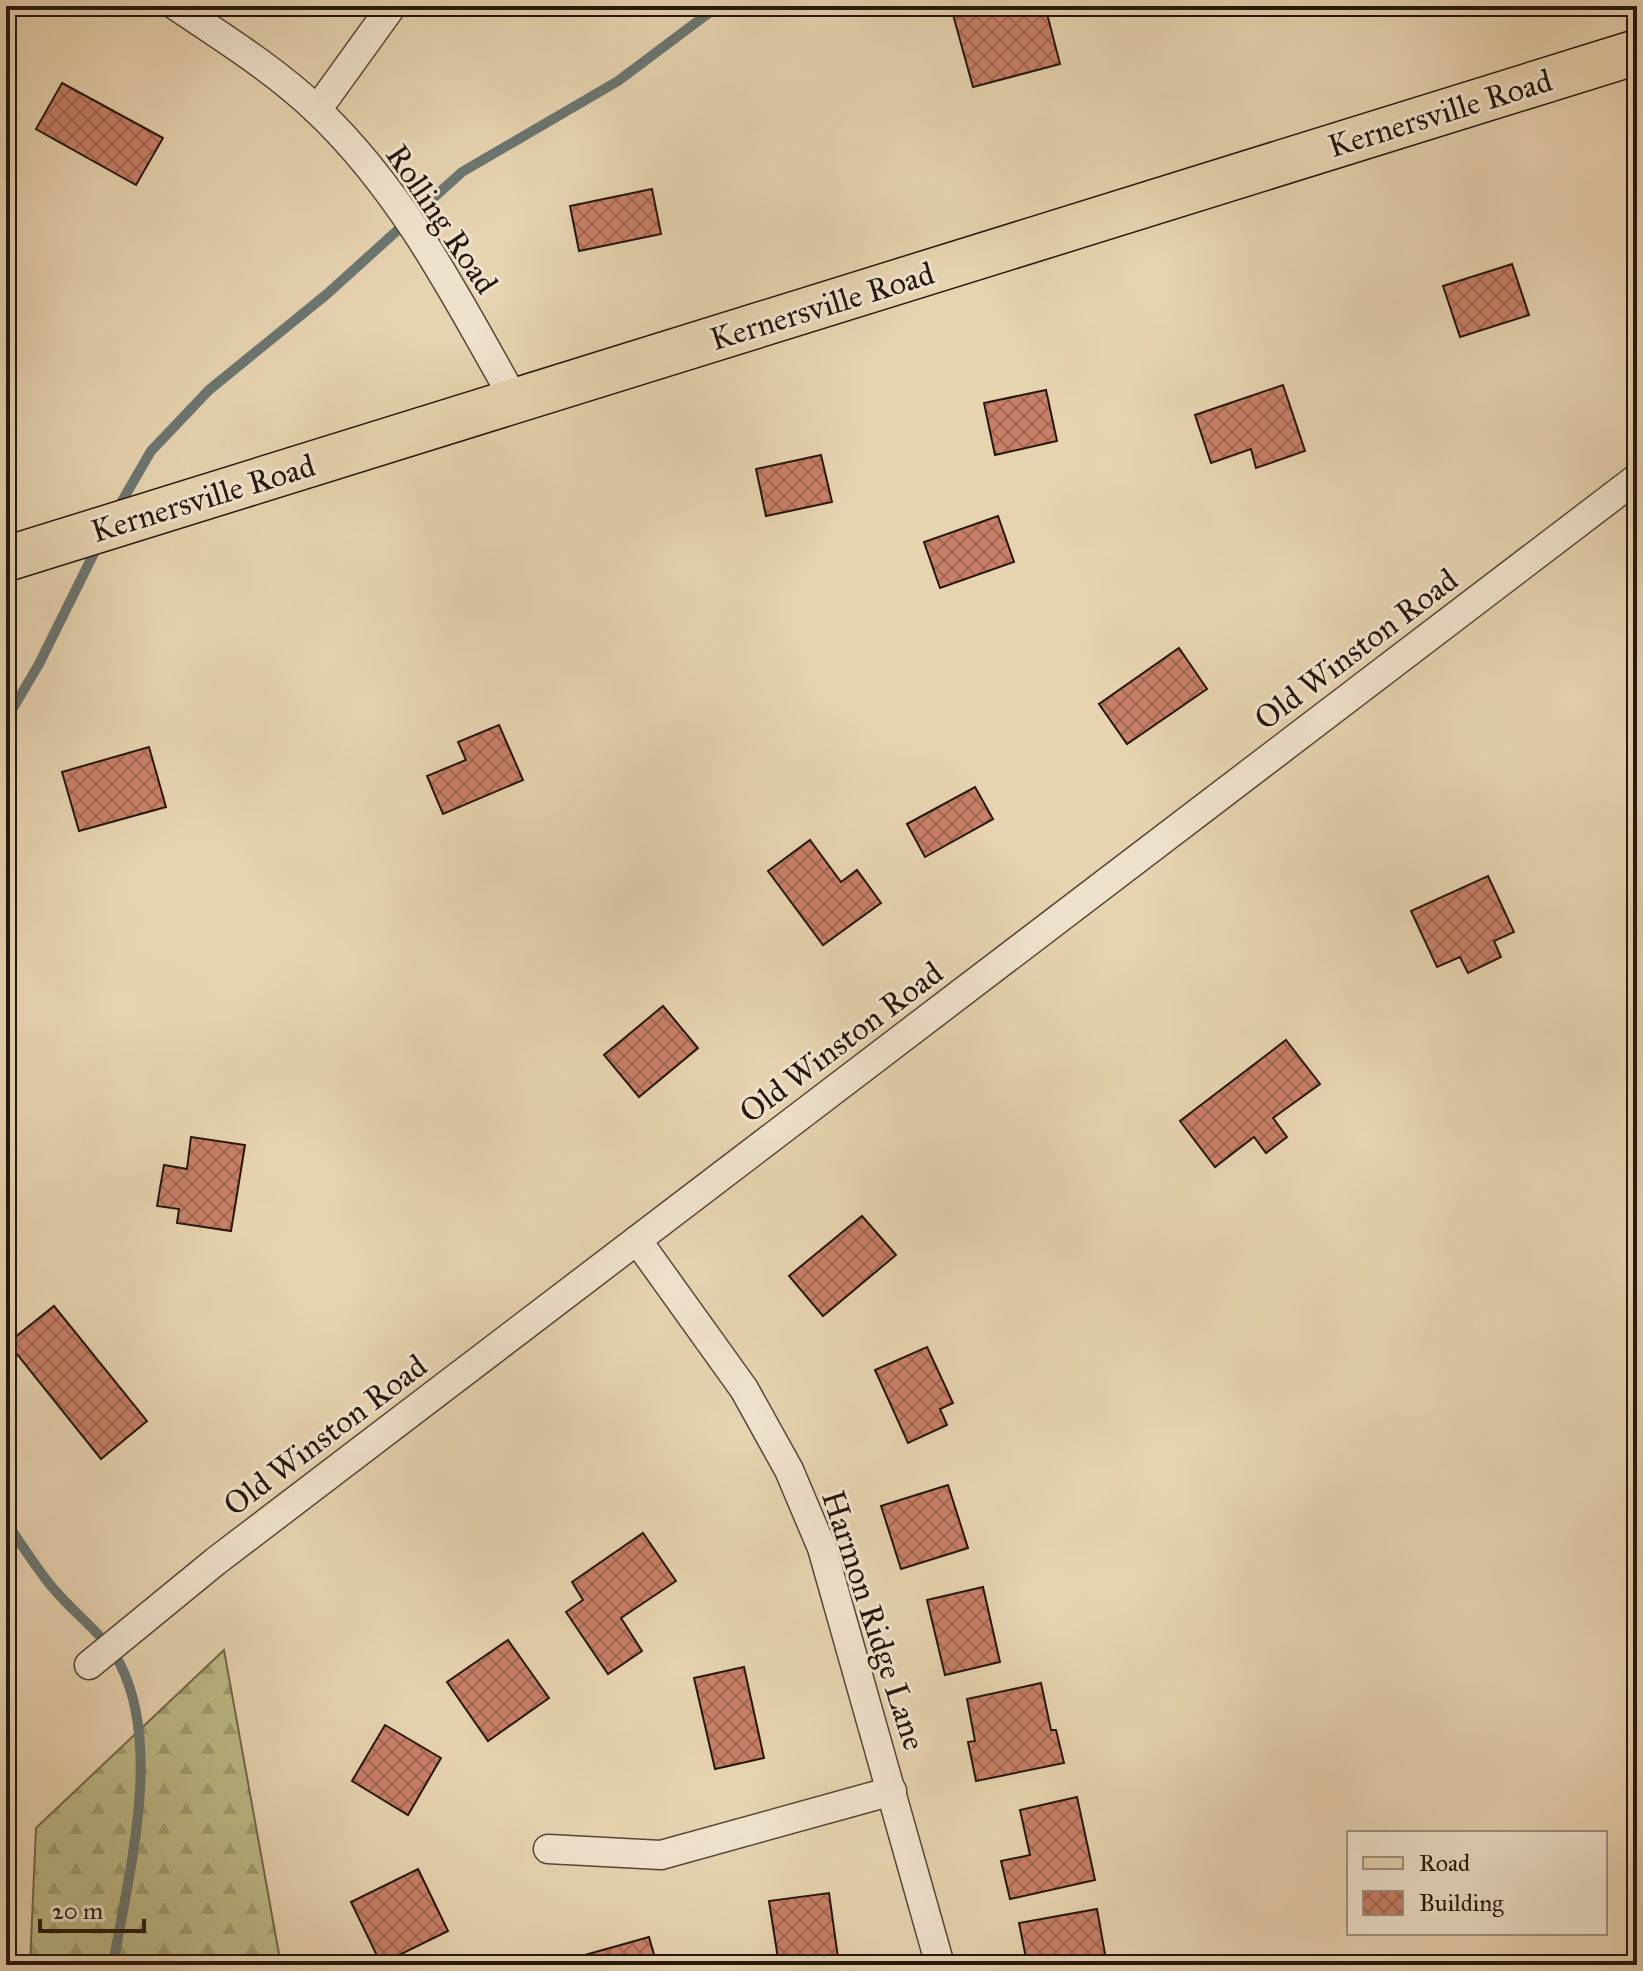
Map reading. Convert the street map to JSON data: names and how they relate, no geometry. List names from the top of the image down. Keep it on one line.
{"streets":{"main road":["Kernersville Road"],"street":["Rolling Road","Old Winston Road","Harmon Ridge Lane"]},"crossings":[["Kernersville Road","Rolling Road"],["Old Winston Road","Harmon Ridge Lane"]],"legend":["Road","Building"],"scale_bar":"20 m"}
